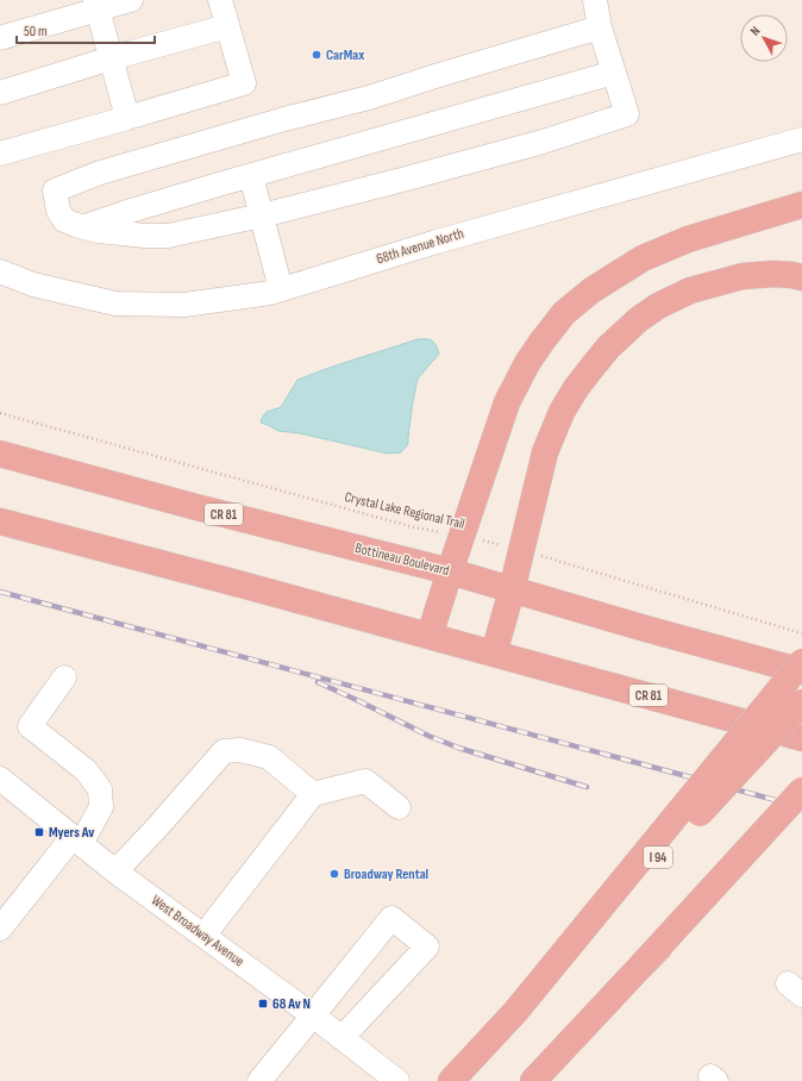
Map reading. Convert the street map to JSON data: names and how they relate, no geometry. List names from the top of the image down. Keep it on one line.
{"streets":{"highway":["CR 81","Bottineau Boulevard","I 94"],"street":["68th Avenue North","West Broadway Avenue"],"path":["Crystal Lake Regional Trail"]},"places":{"other":["CarMax","Broadway Rental"],"transit":["Myers Av","68 Av N"]},"scale_bar":"50 m","north":"top left"}
